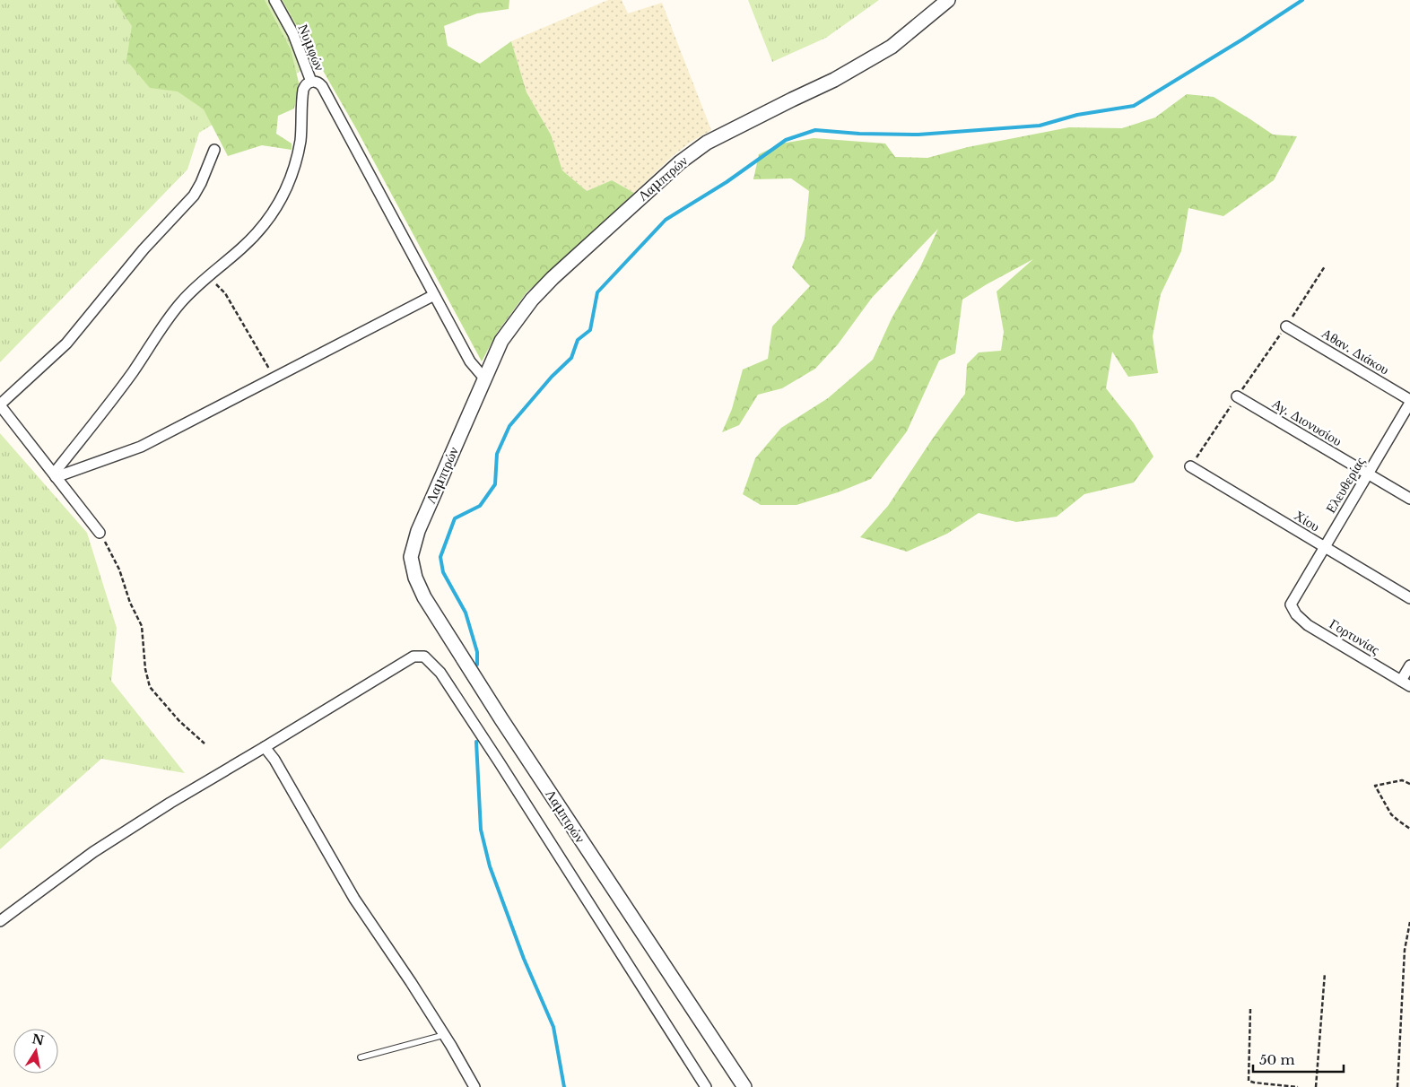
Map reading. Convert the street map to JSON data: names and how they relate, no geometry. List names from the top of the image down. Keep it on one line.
{"streets":{"street":["Νυμφών","Λαμπτρών","Αθαν. Διάκου","Αγ. Διονυσίου","Ελευθερίας","Χίου","Γορτυνίας"]},"crossings":[["Αθαν. Διάκου","Ελευθερίας"],["Αγ. Διονυσίου","Ελευθερίας"],["Ελευθερίας","Χίου"],["Ελευθερίας","Γορτυνίας"]],"scale_bar":"50 m","north":"top"}
